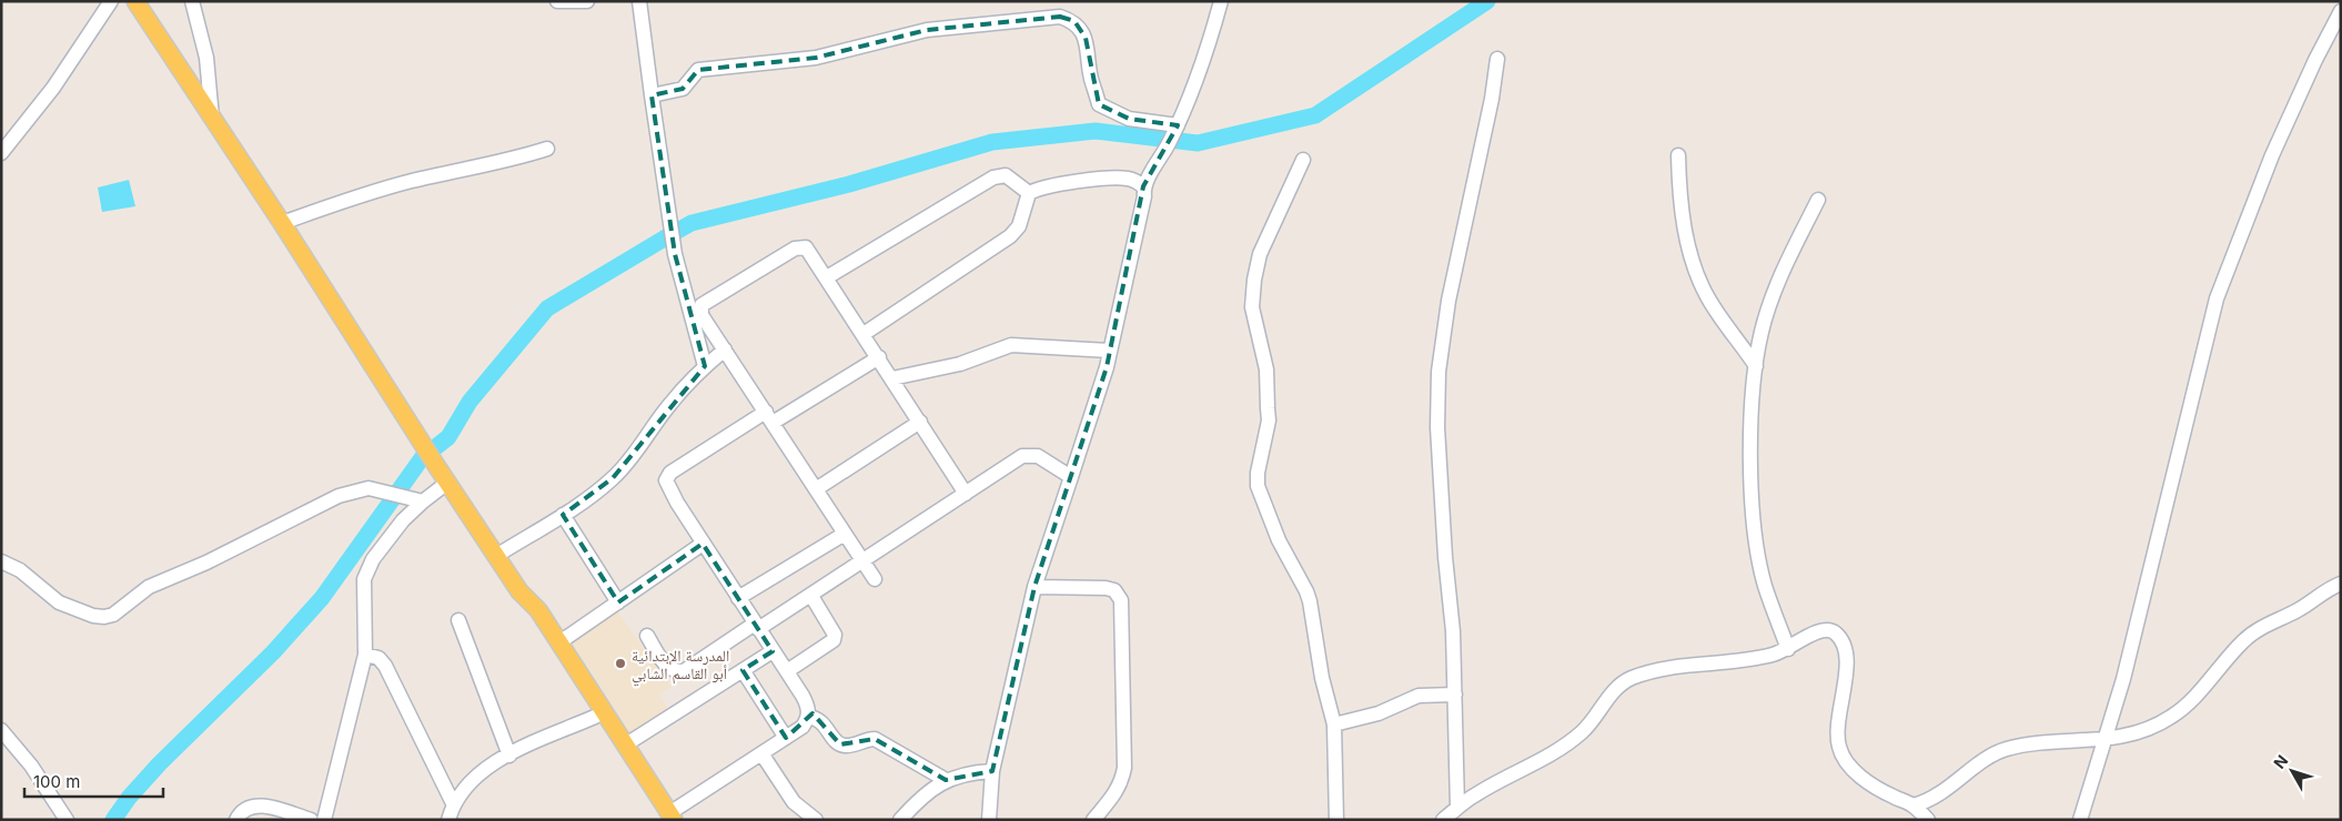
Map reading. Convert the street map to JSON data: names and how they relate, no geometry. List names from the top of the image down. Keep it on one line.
{"places":["المدرسة الإبتدائية أبو القاسم الشابي"],"scale_bar":"100 m","north":"top left"}
